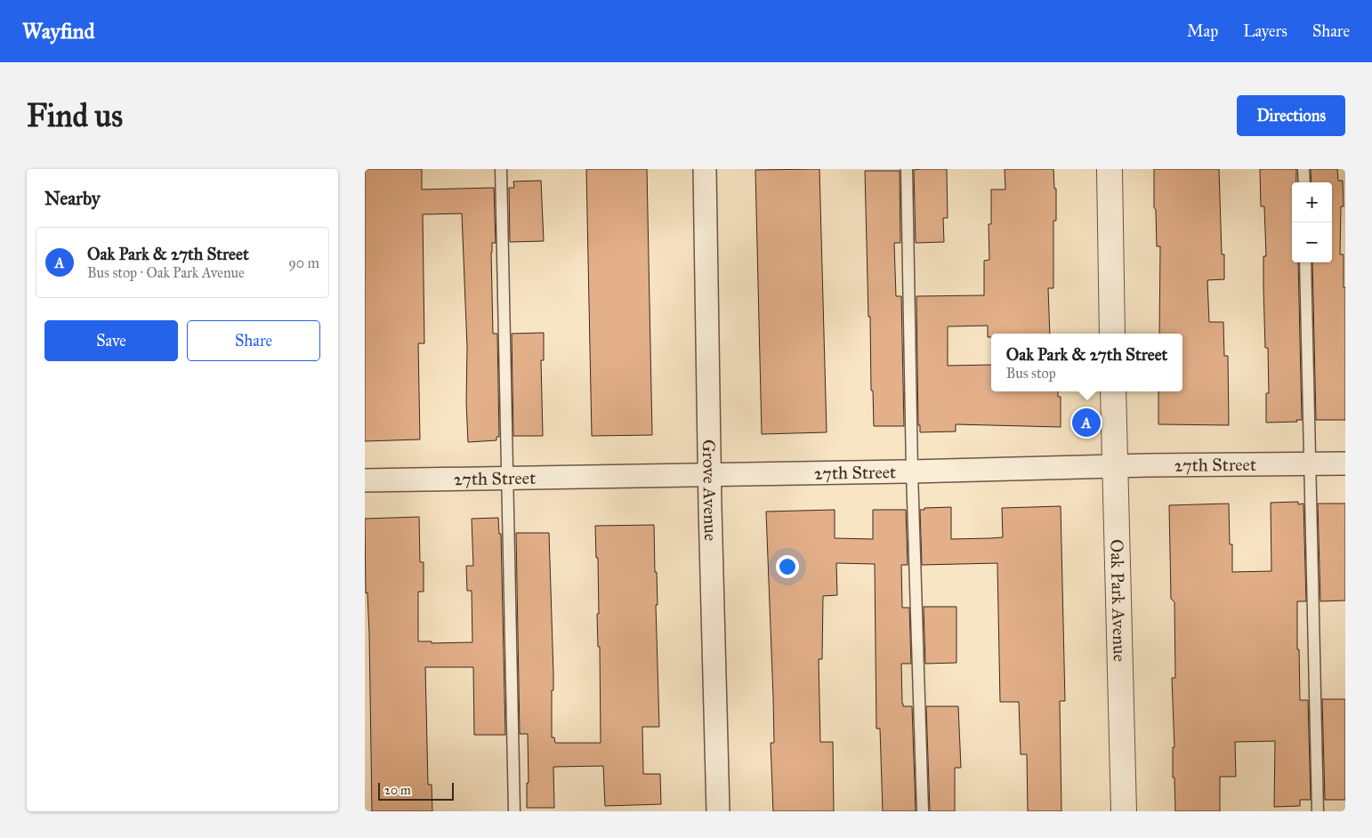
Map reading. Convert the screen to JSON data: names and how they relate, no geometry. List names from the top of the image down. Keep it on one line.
{"streets":{"street":["27th Street","Grove Avenue","Oak Park Avenue"]},"crossings":[["27th Street","Grove Avenue"],["27th Street","Oak Park Avenue"]],"scale_bar":"20 m","page":{"header":"Wayfind","nav":["Map","Layers","Share"],"buttons":["Directions",["Save","Share"]],"title":"Find us","heading":"Nearby","map_buttons":["+","−"],"list":[{"mark":"A","name":"Oak Park & 27th Street","note":"Bus stop · Oak Park Avenue","value":"90 m"}],"popup":["Oak Park & 27th Street","Bus stop"],"pins":"A","scale":"20 m"}}
